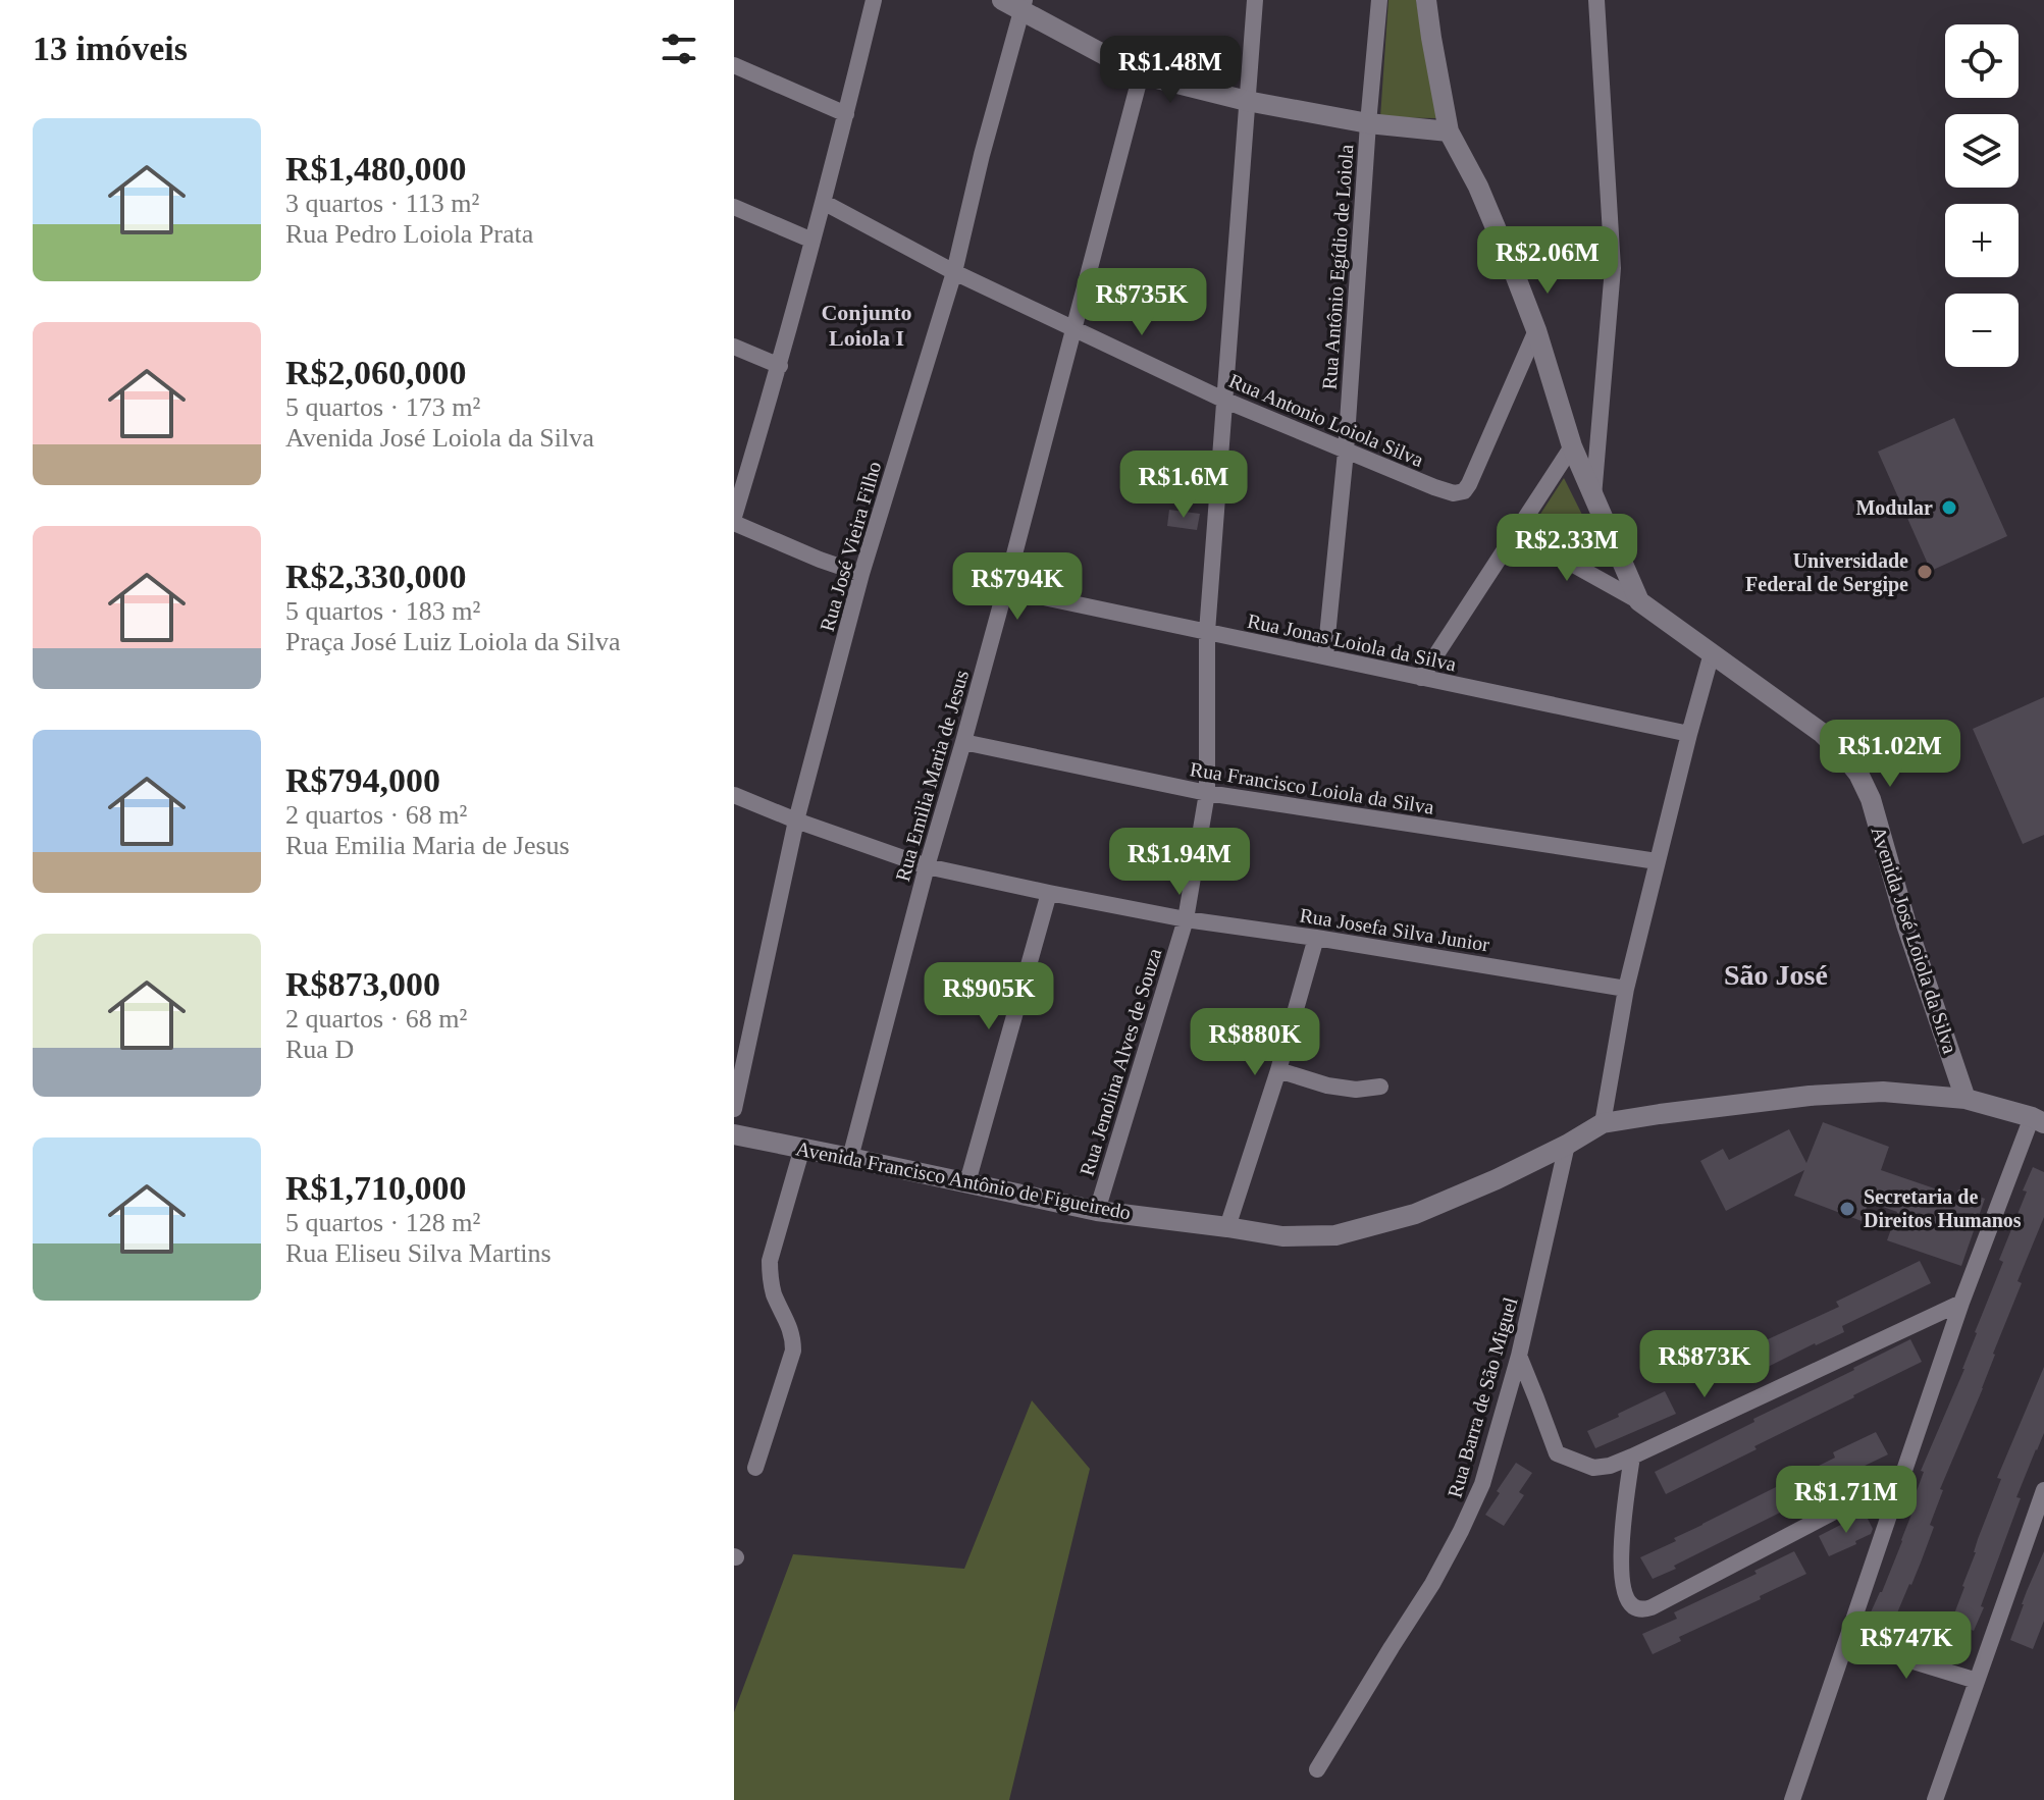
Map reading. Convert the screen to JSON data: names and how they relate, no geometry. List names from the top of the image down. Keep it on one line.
{"streets":{"street":["Rua Antônio Egídio de Loiola","Rua Antonio Loiola Silva","Rua José Vieira Filho","Rua Jonas Loiola da Silva","Rua Emilia Maria de Jesus","Rua Francisco Loiola da Silva","Rua Josefa Silva Junior","Avenida José Loiola da Silva","Rua Jenolina Alves de Souza","Avenida Francisco Antônio de Figueiredo","Rua Barra de São Miguel"]},"crossings":[["Rua Antônio Egídio de Loiola","Rua Antonio Loiola Silva"],["Rua Antônio Egídio de Loiola","Rua Jonas Loiola da Silva"],["Rua Antonio Loiola Silva","Rua José Vieira Filho"],["Rua Antonio Loiola Silva","Rua Emilia Maria de Jesus"],["Rua Antonio Loiola Silva","Rua Jenolina Alves de Souza"],["Rua José Vieira Filho","Rua Josefa Silva Junior"],["Rua Jonas Loiola da Silva","Rua Emilia Maria de Jesus"],["Rua Jonas Loiola da Silva","Rua Jenolina Alves de Souza"],["Rua Emilia Maria de Jesus","Rua Francisco Loiola da Silva"],["Rua Emilia Maria de Jesus","Rua Josefa Silva Junior"],["Rua Emilia Maria de Jesus","Avenida Francisco Antônio de Figueiredo"],["Rua Francisco Loiola da Silva","Rua Jenolina Alves de Souza"],["Rua Josefa Silva Junior","Rua Jenolina Alves de Souza"],["Avenida José Loiola da Silva","Avenida Francisco Antônio de Figueiredo"],["Rua Jenolina Alves de Souza","Avenida Francisco Antônio de Figueiredo"],["Avenida Francisco Antônio de Figueiredo","Rua Barra de São Miguel"]],"districts":["Conjunto Loiola I","São José"],"places":["Modular","Universidade Federal de Sergipe","Secretaria de Direitos Humanos"],"page":{"heading":"13 imóveis","map_buttons":["+","−"],"price":["R$1.48M","R$2.06M","R$735K","R$1.6M","R$2.33M","R$794K","R$1.02M","R$1.94M","R$905K","R$880K","R$873K","R$1.71M","R$747K"],"list":[{"name":"R$1,480,000","note":"3 quartos · 113 m² · Rua Pedro Loiola Prata"},{"name":"R$2,060,000","note":"5 quartos · 173 m² · Avenida José Loiola da Silva"},{"name":"R$2,330,000","note":"5 quartos · 183 m² · Praça José Luiz Loiola da Silva"},{"name":"R$794,000","note":"2 quartos · 68 m² · Rua Emilia Maria de Jesus"},{"name":"R$873,000","note":"2 quartos · 68 m² · Rua D"},{"name":"R$1,710,000","note":"5 quartos · 128 m² · Rua Eliseu Silva Martins"}]}}
